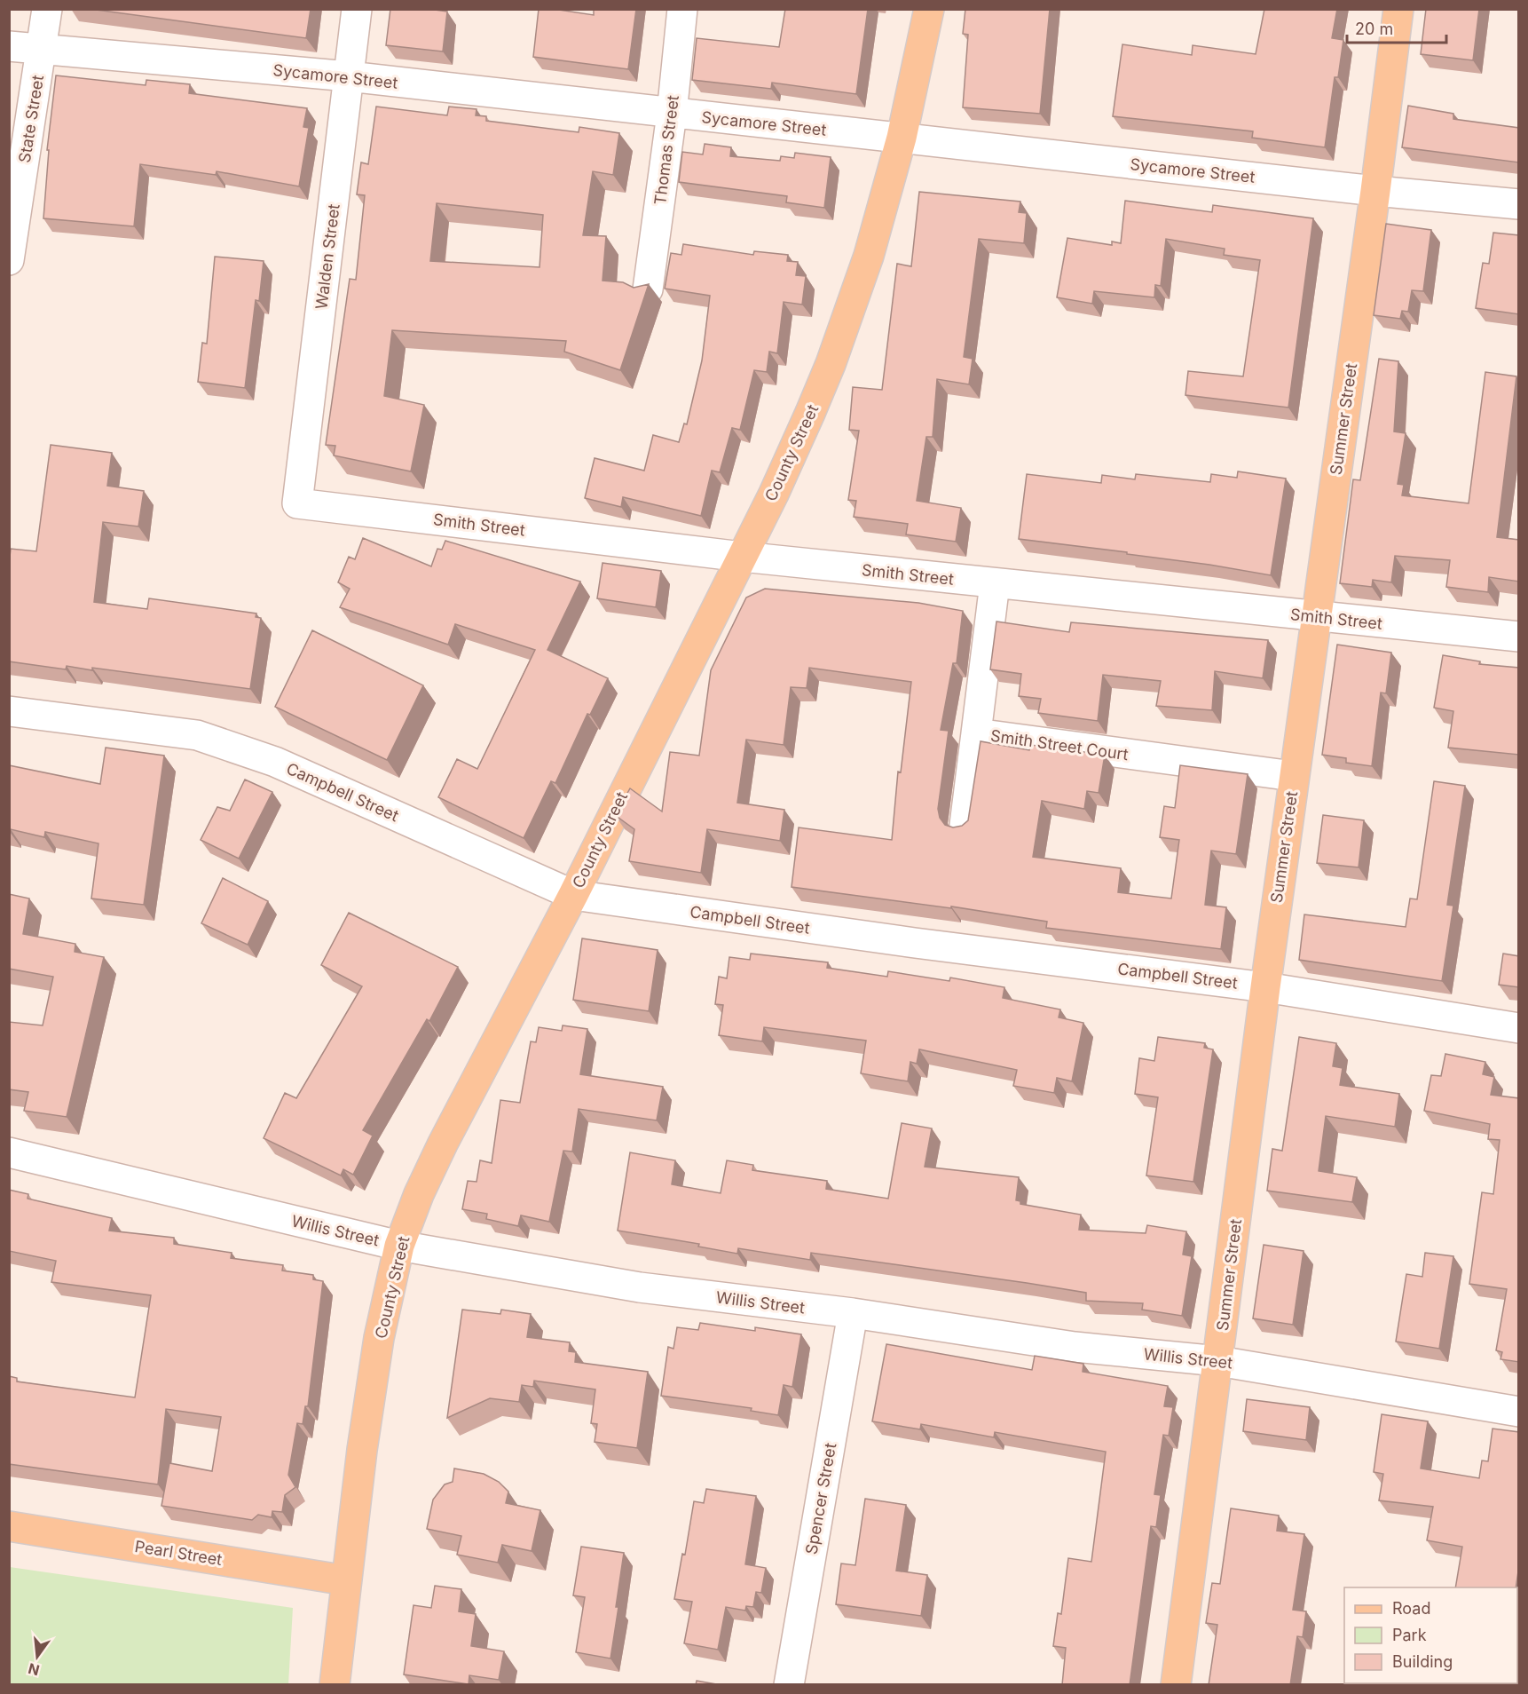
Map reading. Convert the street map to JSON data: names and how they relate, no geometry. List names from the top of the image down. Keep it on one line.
{"streets":{"main road":["Summer Street","County Street","Pearl Street"],"street":["Sycamore Street","State Street","Thomas Street","Walden Street","Smith Street","Smith Street Court","Campbell Street","Willis Street","Spencer Street"]},"crossings":[["Sycamore Street","State Street"],["Sycamore Street","Thomas Street"],["Sycamore Street","Walden Street"],["Sycamore Street","Summer Street"],["Sycamore Street","County Street"],["Walden Street","Smith Street"],["Summer Street","Smith Street"],["Summer Street","Smith Street Court"],["Summer Street","Campbell Street"],["Summer Street","Willis Street"],["County Street","Smith Street"],["County Street","Campbell Street"],["County Street","Willis Street"],["County Street","Pearl Street"],["Smith Street","Smith Street Court"],["Willis Street","Spencer Street"]],"legend":["Road","Park","Building"],"scale_bar":"20 m","north":"bottom"}
